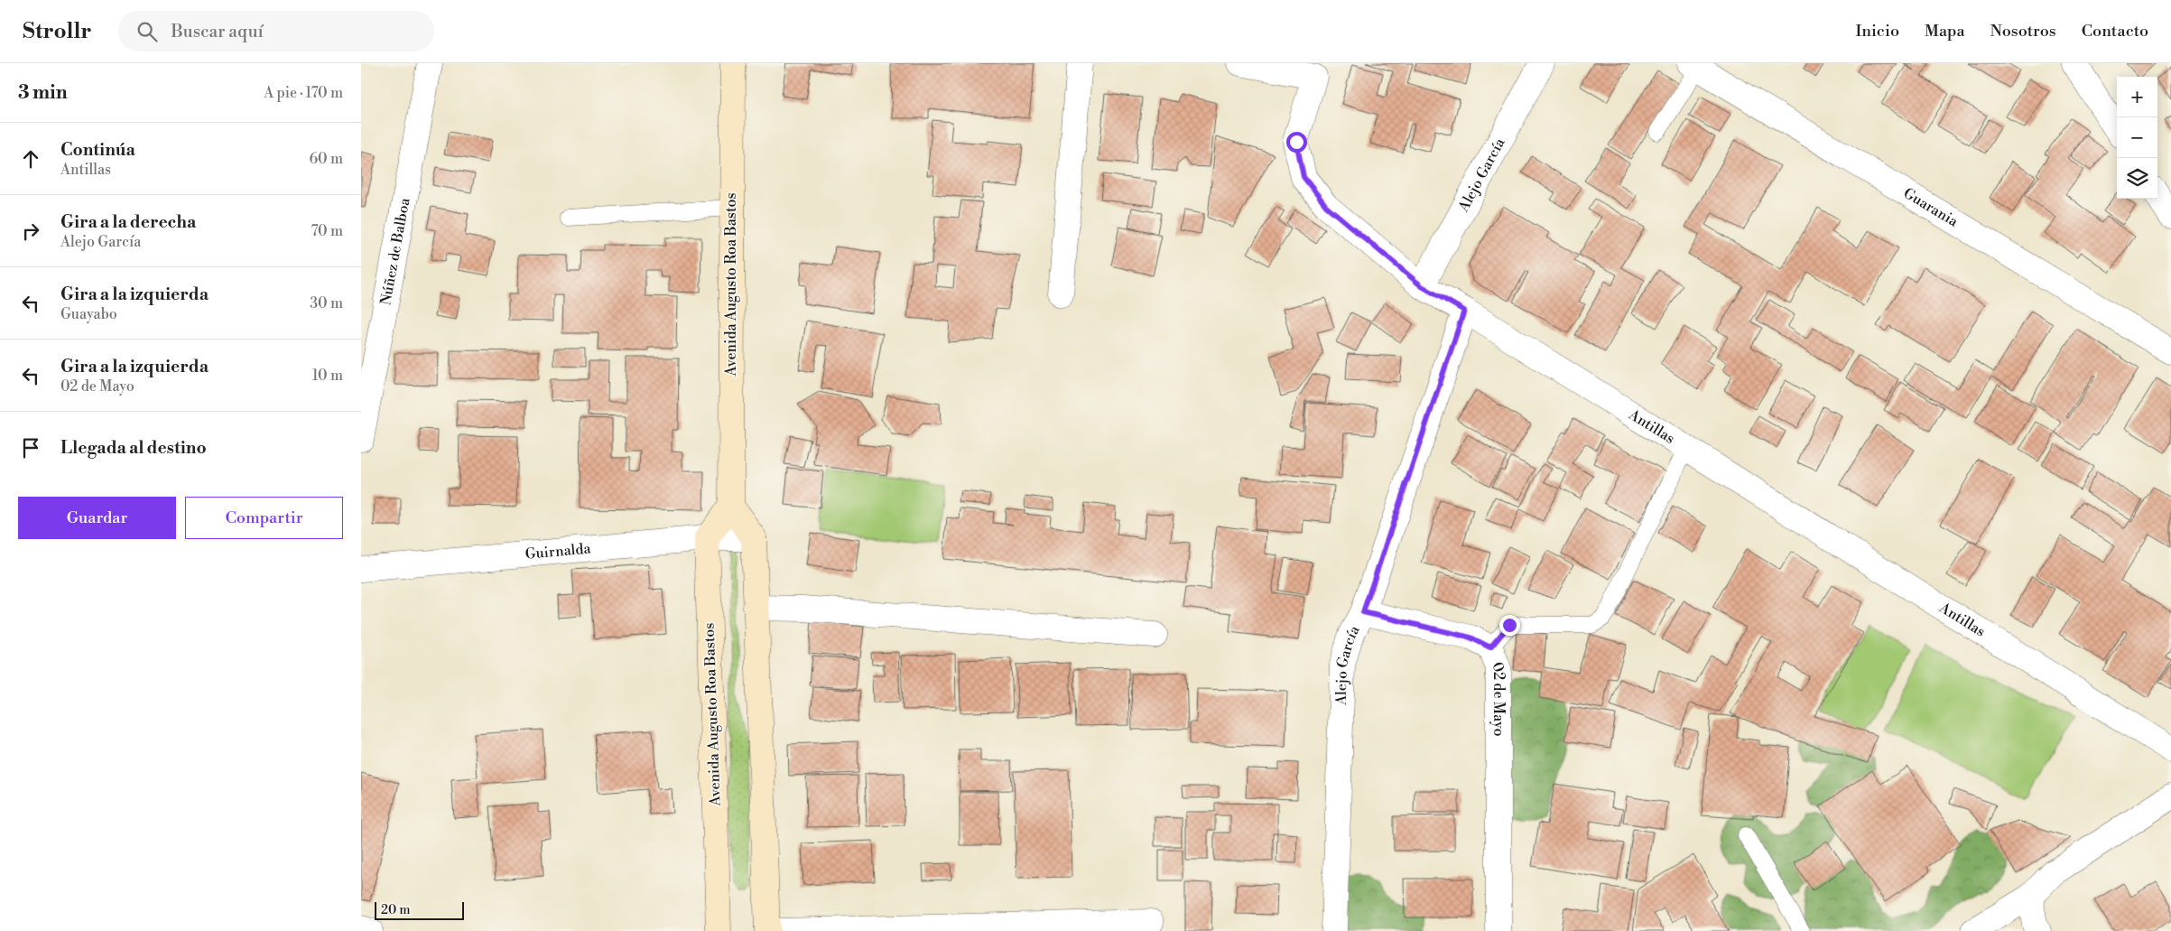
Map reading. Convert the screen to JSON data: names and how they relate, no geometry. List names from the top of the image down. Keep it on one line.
{"streets":{"main road":["Avenida Augusto Roa Bastos"],"street":["Alejo García","Guarania","Núñez de Balboa","Antillas","Guirnalda","02 de Mayo"]},"crossings":[["Alejo García","Antillas"],["Avenida Augusto Roa Bastos","Guirnalda"],["Antillas","02 de Mayo"]],"scale_bar":"20 m","page":{"header":"Strollr","search":"Buscar aquí","nav":["Inicio","Mapa","Nosotros","Contacto"],"heading":["3 min","A pie · 170 m"],"map_buttons":["+","−"],"list":[["Continúa","Antillas","60 m"],["Gira a la derecha","Alejo García","70 m"],["Gira a la izquierda","Guayabo","30 m"],["Gira a la izquierda","02 de Mayo","10 m"],"Llegada al destino"],"buttons":["Guardar","Compartir"],"scale":"20 m"}}
